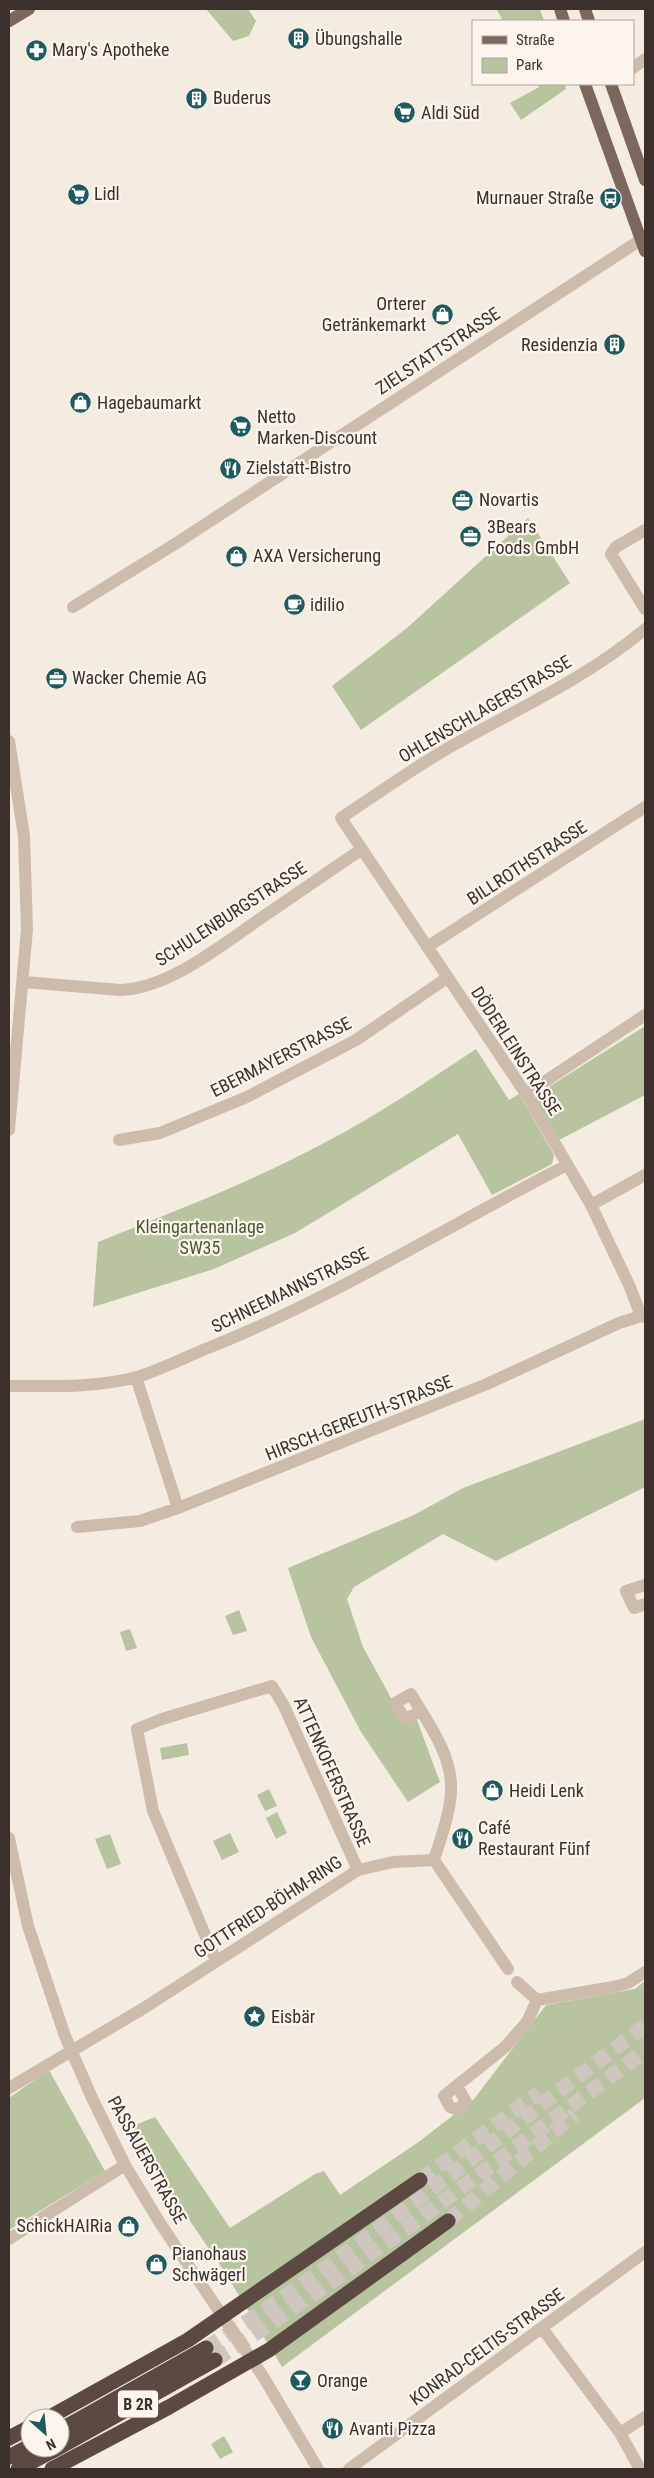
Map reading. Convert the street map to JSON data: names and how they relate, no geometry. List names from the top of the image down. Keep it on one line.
{"streets":{"highway":["B 2R"],"street":["ZIELSTATTSTRASSE","OHLENSCHLAGERSTRASSE","BILLROTHSTRASSE","SCHULENBURGSTRASSE","DÖDERLEINSTRASSE","EBERMAYERSTRASSE","SCHNEEMANNSTRASSE","HIRSCH-GEREUTH-STRASSE","ATTENKOFERSTRASSE","GOTTFRIED-BÖHM-RING","PASSAUERSTRASSE","KONRAD-CELTIS-STRASSE"]},"crossings":[["OHLENSCHLAGERSTRASSE","DÖDERLEINSTRASSE"],["BILLROTHSTRASSE","DÖDERLEINSTRASSE"],["SCHULENBURGSTRASSE","DÖDERLEINSTRASSE"],["DÖDERLEINSTRASSE","EBERMAYERSTRASSE"],["DÖDERLEINSTRASSE","SCHNEEMANNSTRASSE"],["DÖDERLEINSTRASSE","HIRSCH-GEREUTH-STRASSE"],["ATTENKOFERSTRASSE","GOTTFRIED-BÖHM-RING"],["GOTTFRIED-BÖHM-RING","PASSAUERSTRASSE"]],"parks":["Kleingartenanlage SW35"],"places":{"building":["Übungshalle","Buderus","Residenzia"],"pharmacy":["Mary's Apotheke"],"supermarket":["Aldi Süd","Lidl","Netto Marken-Discount"],"bus stop":["Murnauer Straße"],"shop":["Orterer Getränkemarkt","Hagebaumarkt","AXA Versicherung","Heidi Lenk","SchickHAIRia","Pianohaus Schwägerl"],"restaurant":["Zielstatt-Bistro","Café Restaurant Fünf","Avanti Pizza"],"office":["Novartis","3Bears Foods GmbH","Wacker Chemie AG"],"cafe":["idilio"],"place":["Eisbär"],"bar":["Orange"]},"legend":["Straße","Park"],"north":"bottom right"}
